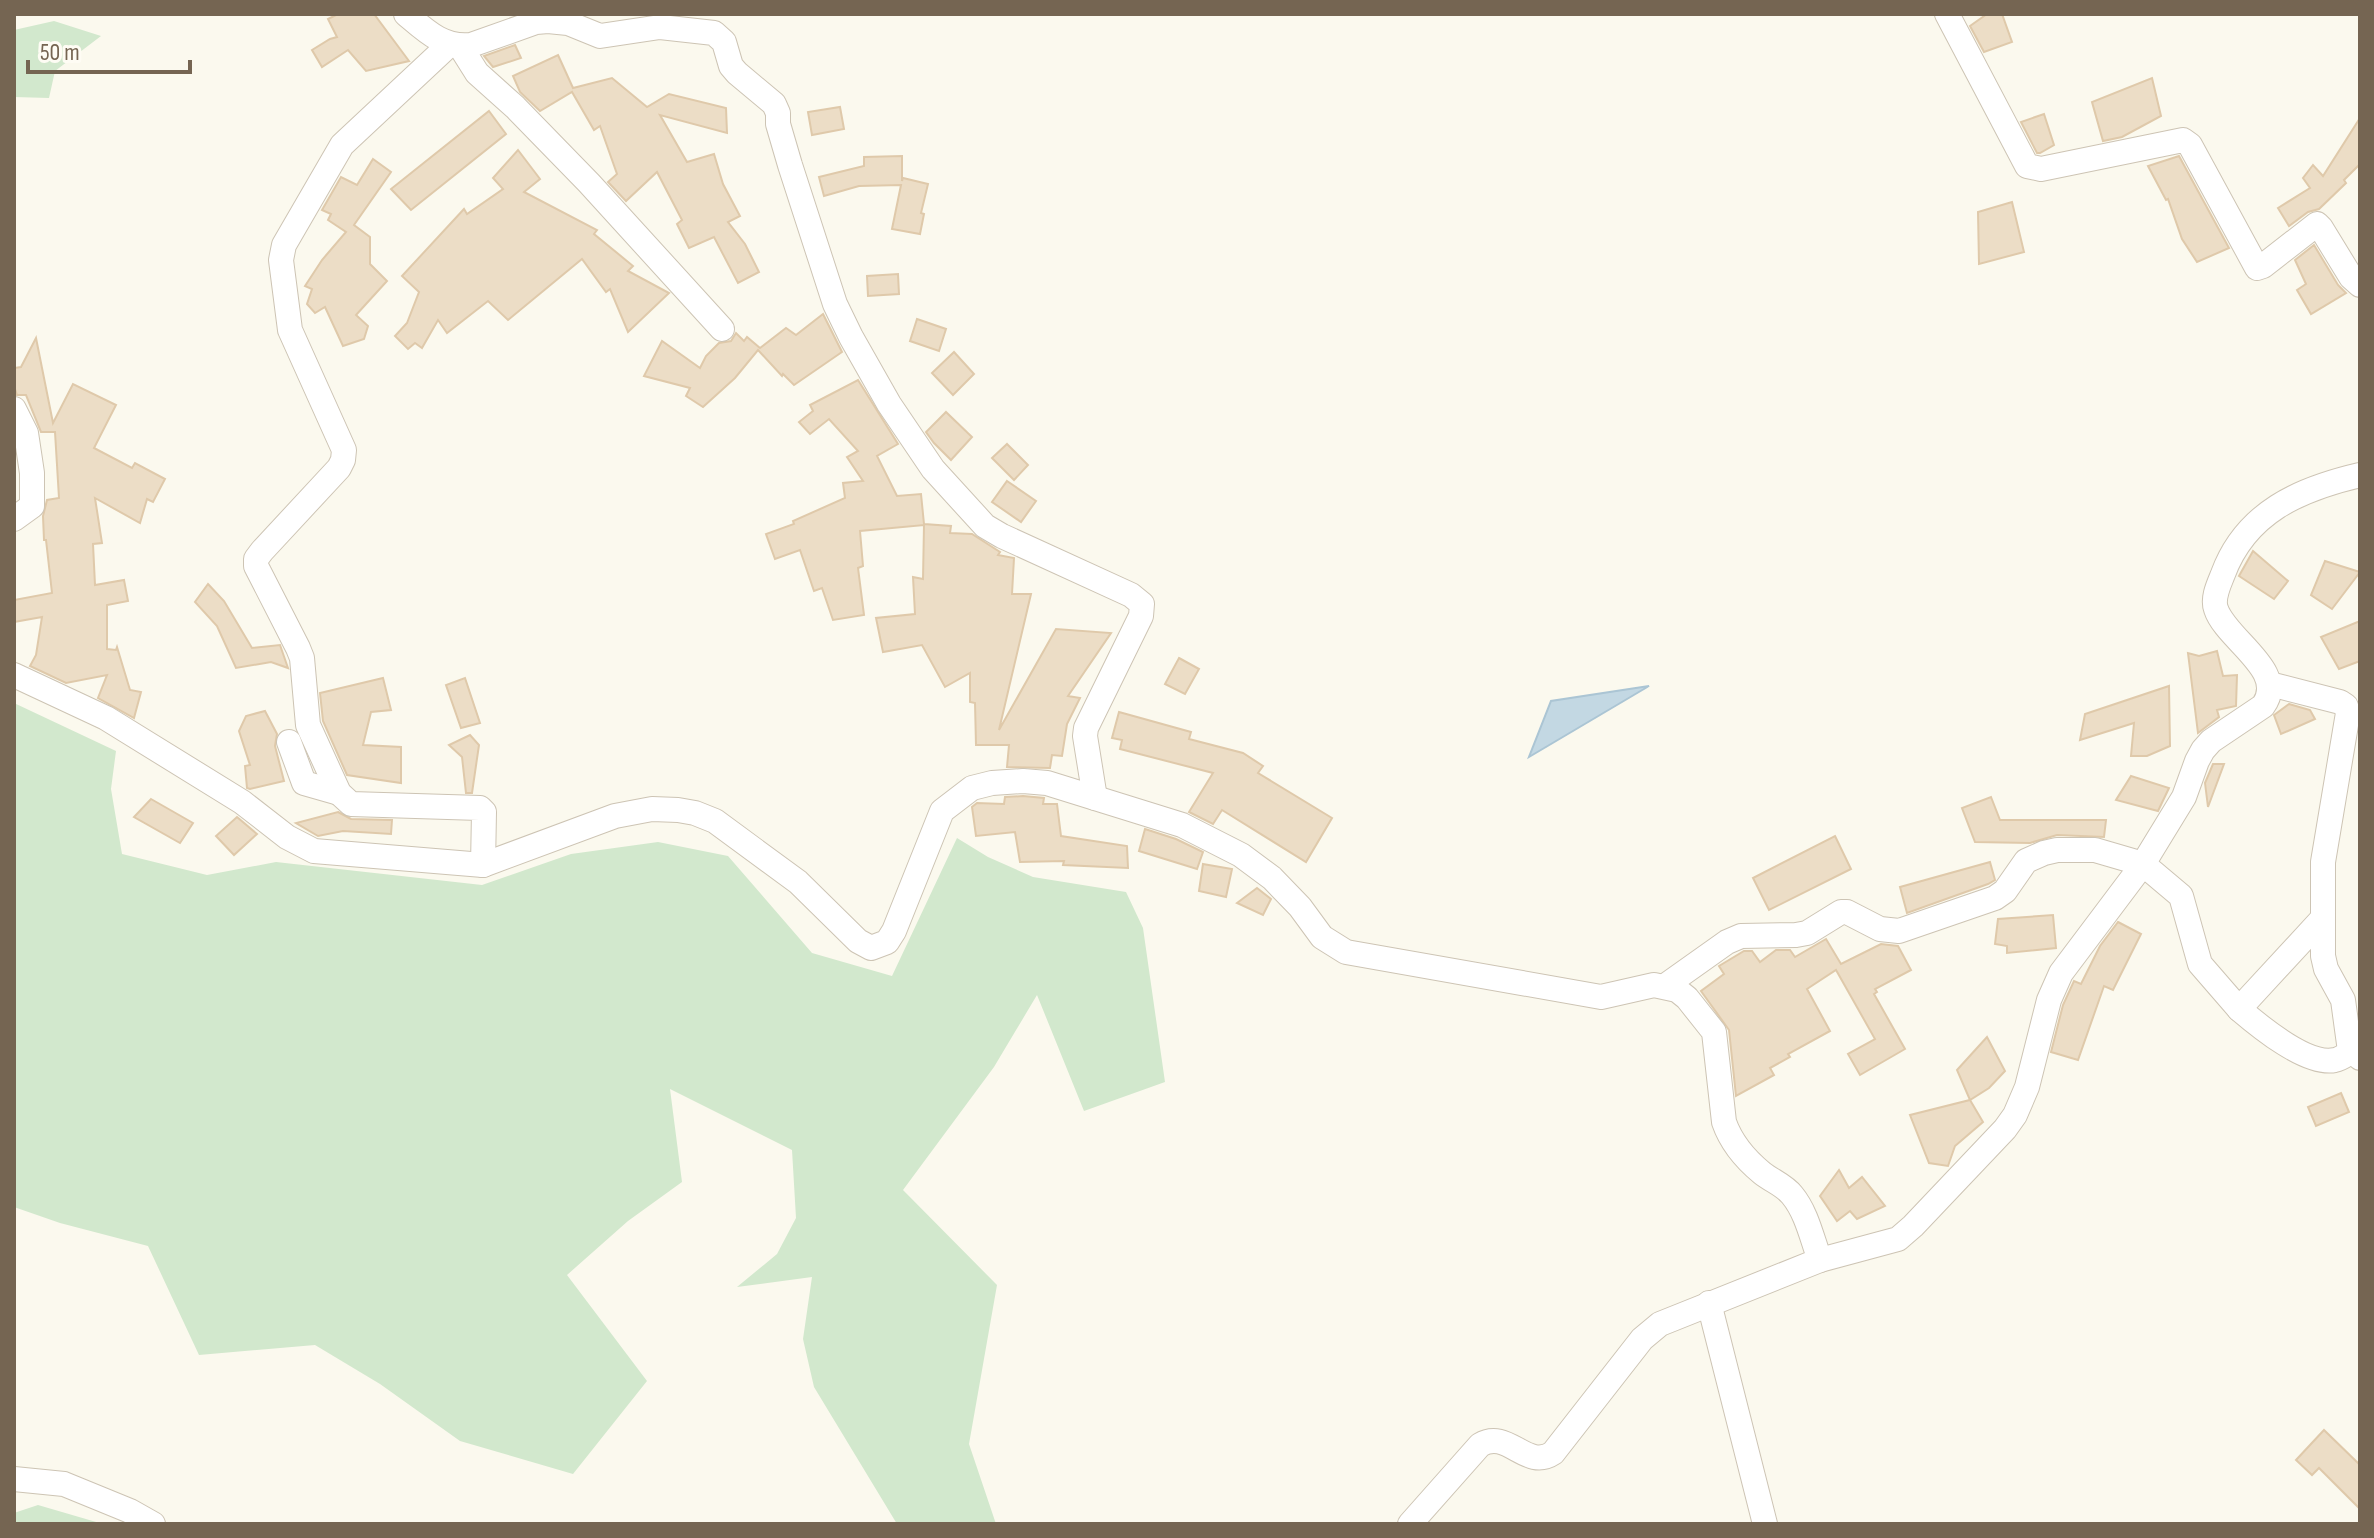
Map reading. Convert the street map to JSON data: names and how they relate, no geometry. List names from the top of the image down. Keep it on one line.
{"scale_bar":"50 m"}
